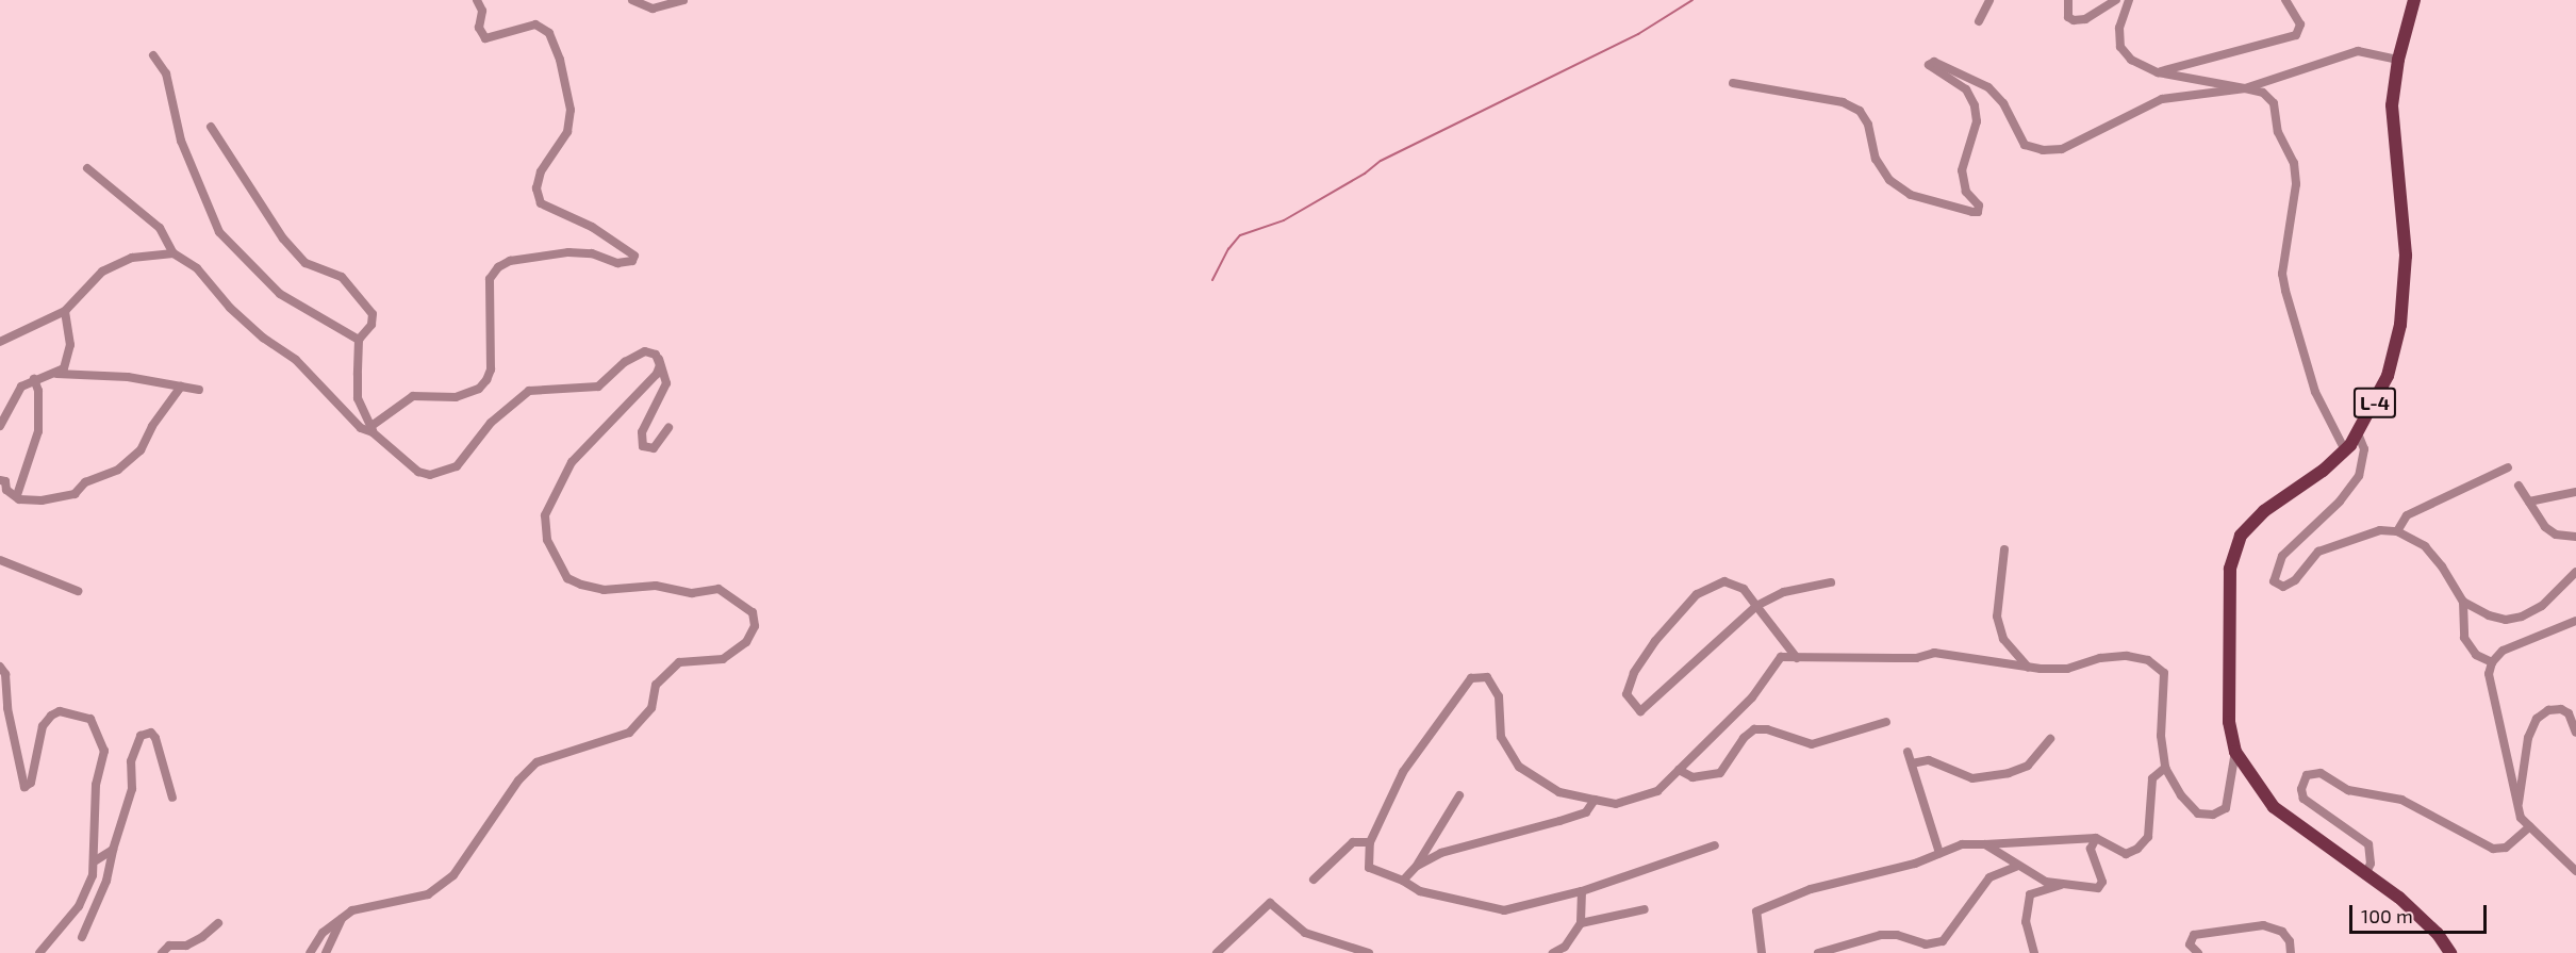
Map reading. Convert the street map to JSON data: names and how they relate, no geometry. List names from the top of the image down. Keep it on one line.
{"streets":{"main road":["L-4"]},"scale_bar":"100 m"}
